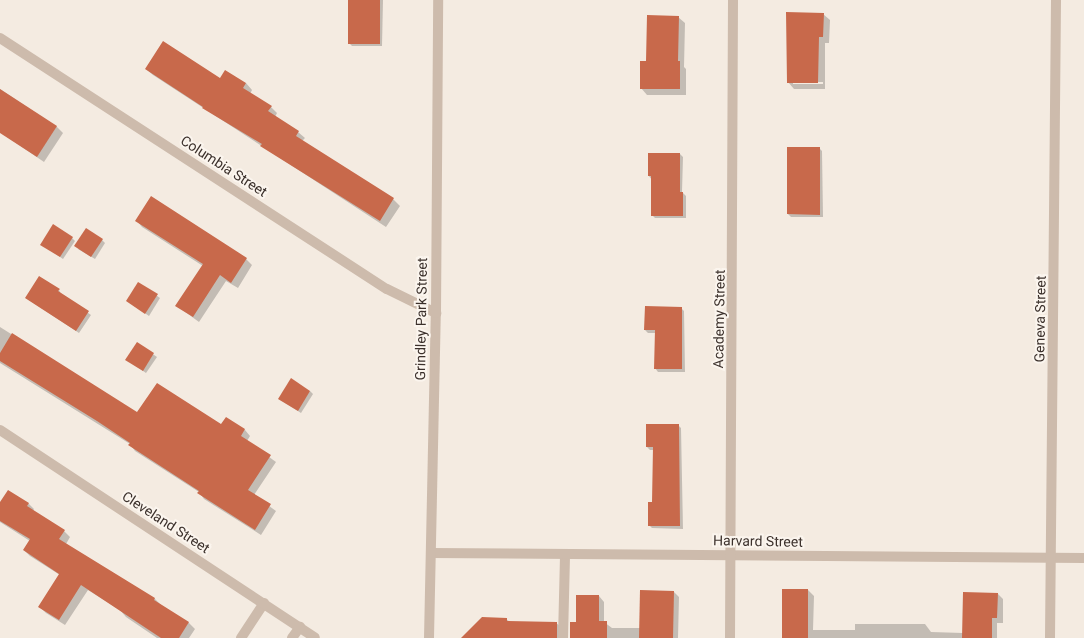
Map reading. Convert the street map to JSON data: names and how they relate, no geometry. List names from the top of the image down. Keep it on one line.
{"streets":{"street":["Columbia Street","Grindley Park Street","Academy Street","Geneva Street","Cleveland Street","Harvard Street"]},"crossings":[["Columbia Street","Grindley Park Street"],["Grindley Park Street","Harvard Street"],["Academy Street","Harvard Street"],["Geneva Street","Harvard Street"]]}
